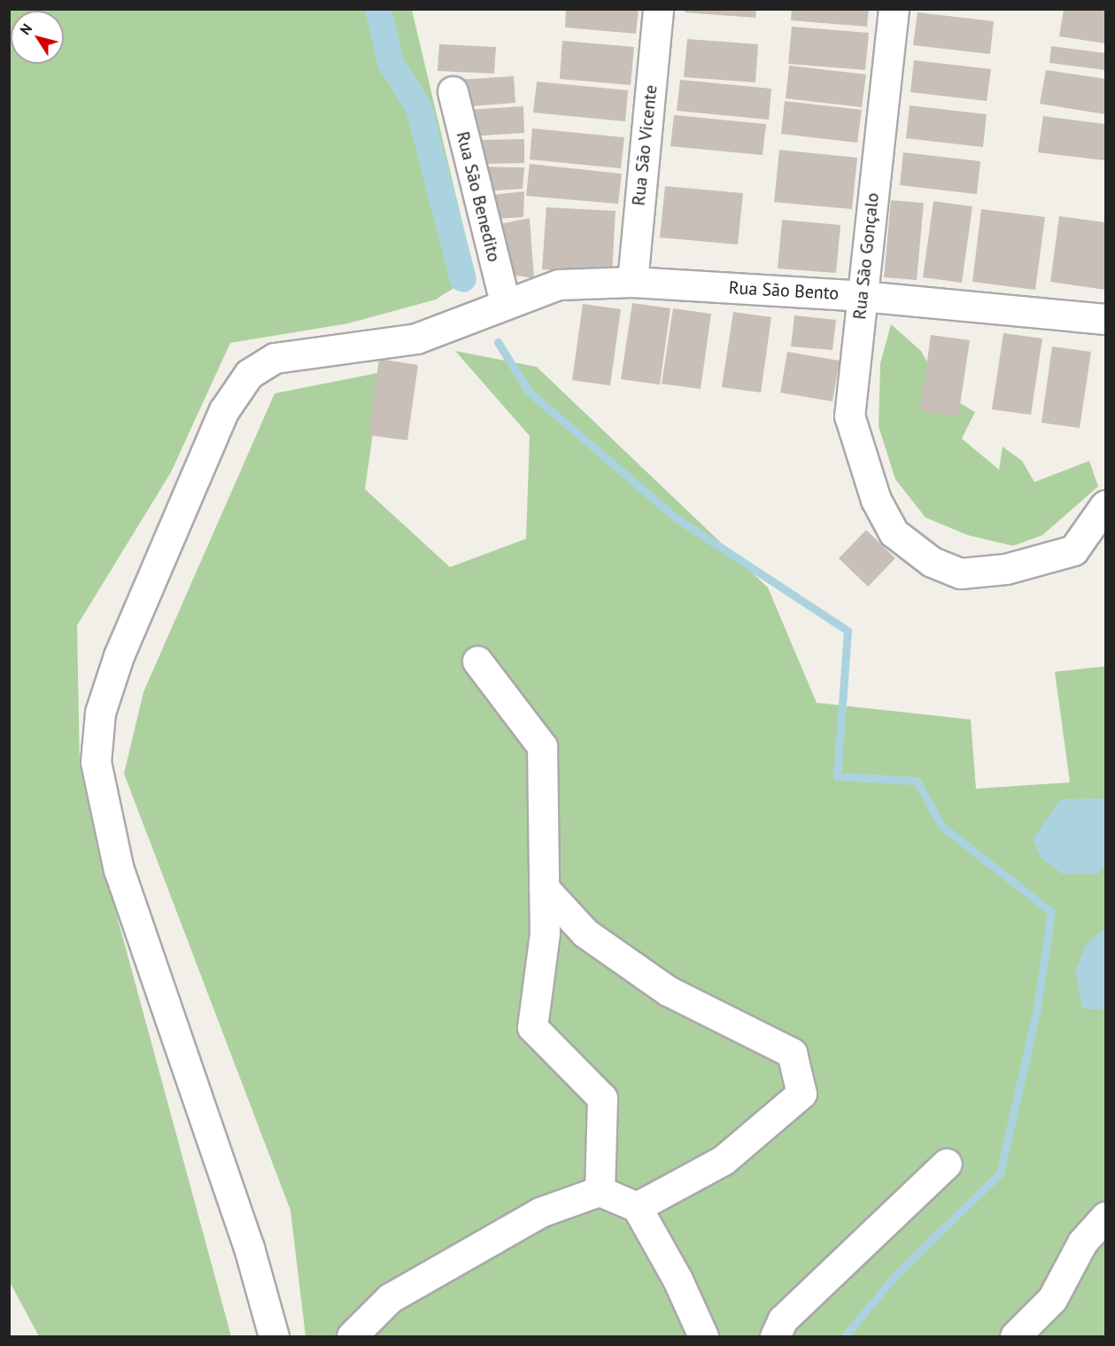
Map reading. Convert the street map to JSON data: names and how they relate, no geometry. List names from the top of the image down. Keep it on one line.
{"streets":{"street":["Rua São Vicente","Rua São Benedito","Rua São Gonçalo","Rua São Bento"]},"crossings":[["Rua São Vicente","Rua São Bento"],["Rua São Benedito","Rua São Bento"],["Rua São Gonçalo","Rua São Bento"]],"north":"top left"}
